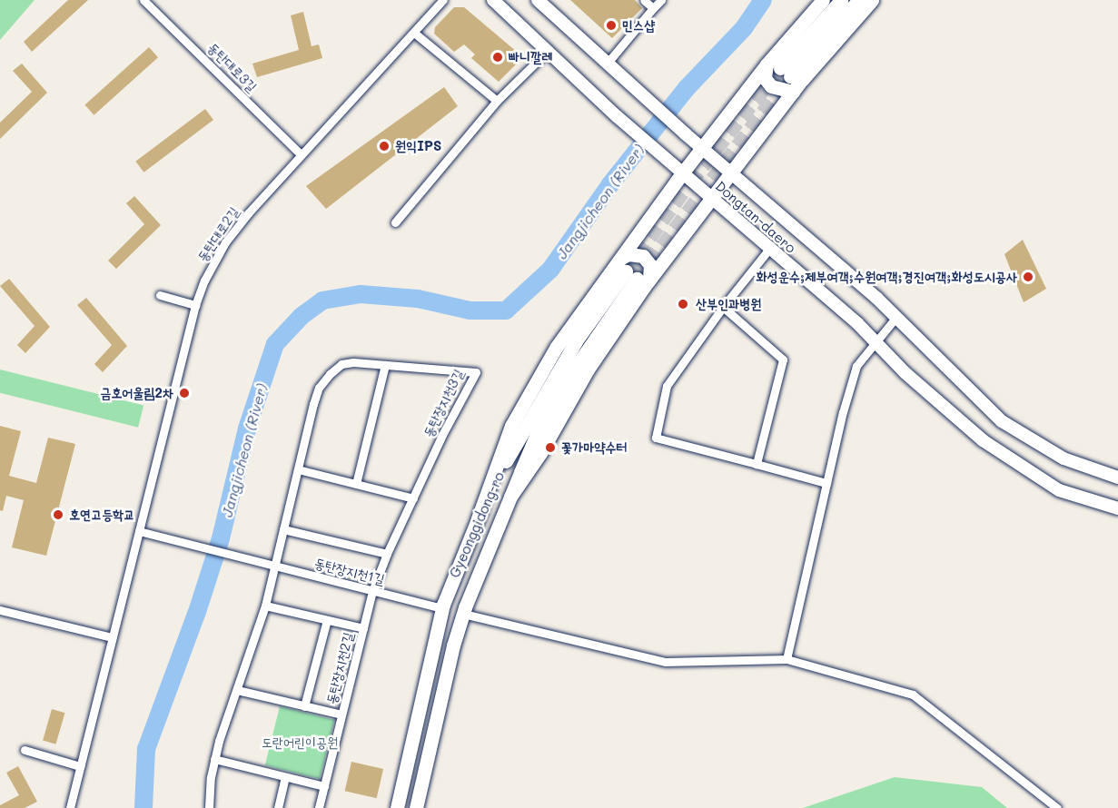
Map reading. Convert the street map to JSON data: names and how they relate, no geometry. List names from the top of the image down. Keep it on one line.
{"streets":{"main road":["Dongtan-daero","Gyeonggidong-ro"],"street":["동탄대로3길","동탄대로2길","동탄장지천3길","동탄장지천1길","동탄장지천2길"]},"crossings":[["동탄대로3길","동탄대로2길"],["동탄대로2길","동탄장지천1길"],["동탄장지천3길","동탄장지천1길"],["동탄장지천3길","동탄장지천2길"],["Gyeonggidong-ro","동탄장지천1길"],["동탄장지천1길","동탄장지천2길"]],"water":["Jangjicheon (River)"],"parks":["도란어린이공원"],"places":["민스샵","빠니깔레","원익IPS","화성운수;제부여객;수원여객;경진여객;화성도시공사","산부인과병원","금호어울림2차","꽃가마약수터","호연고등학교"]}
